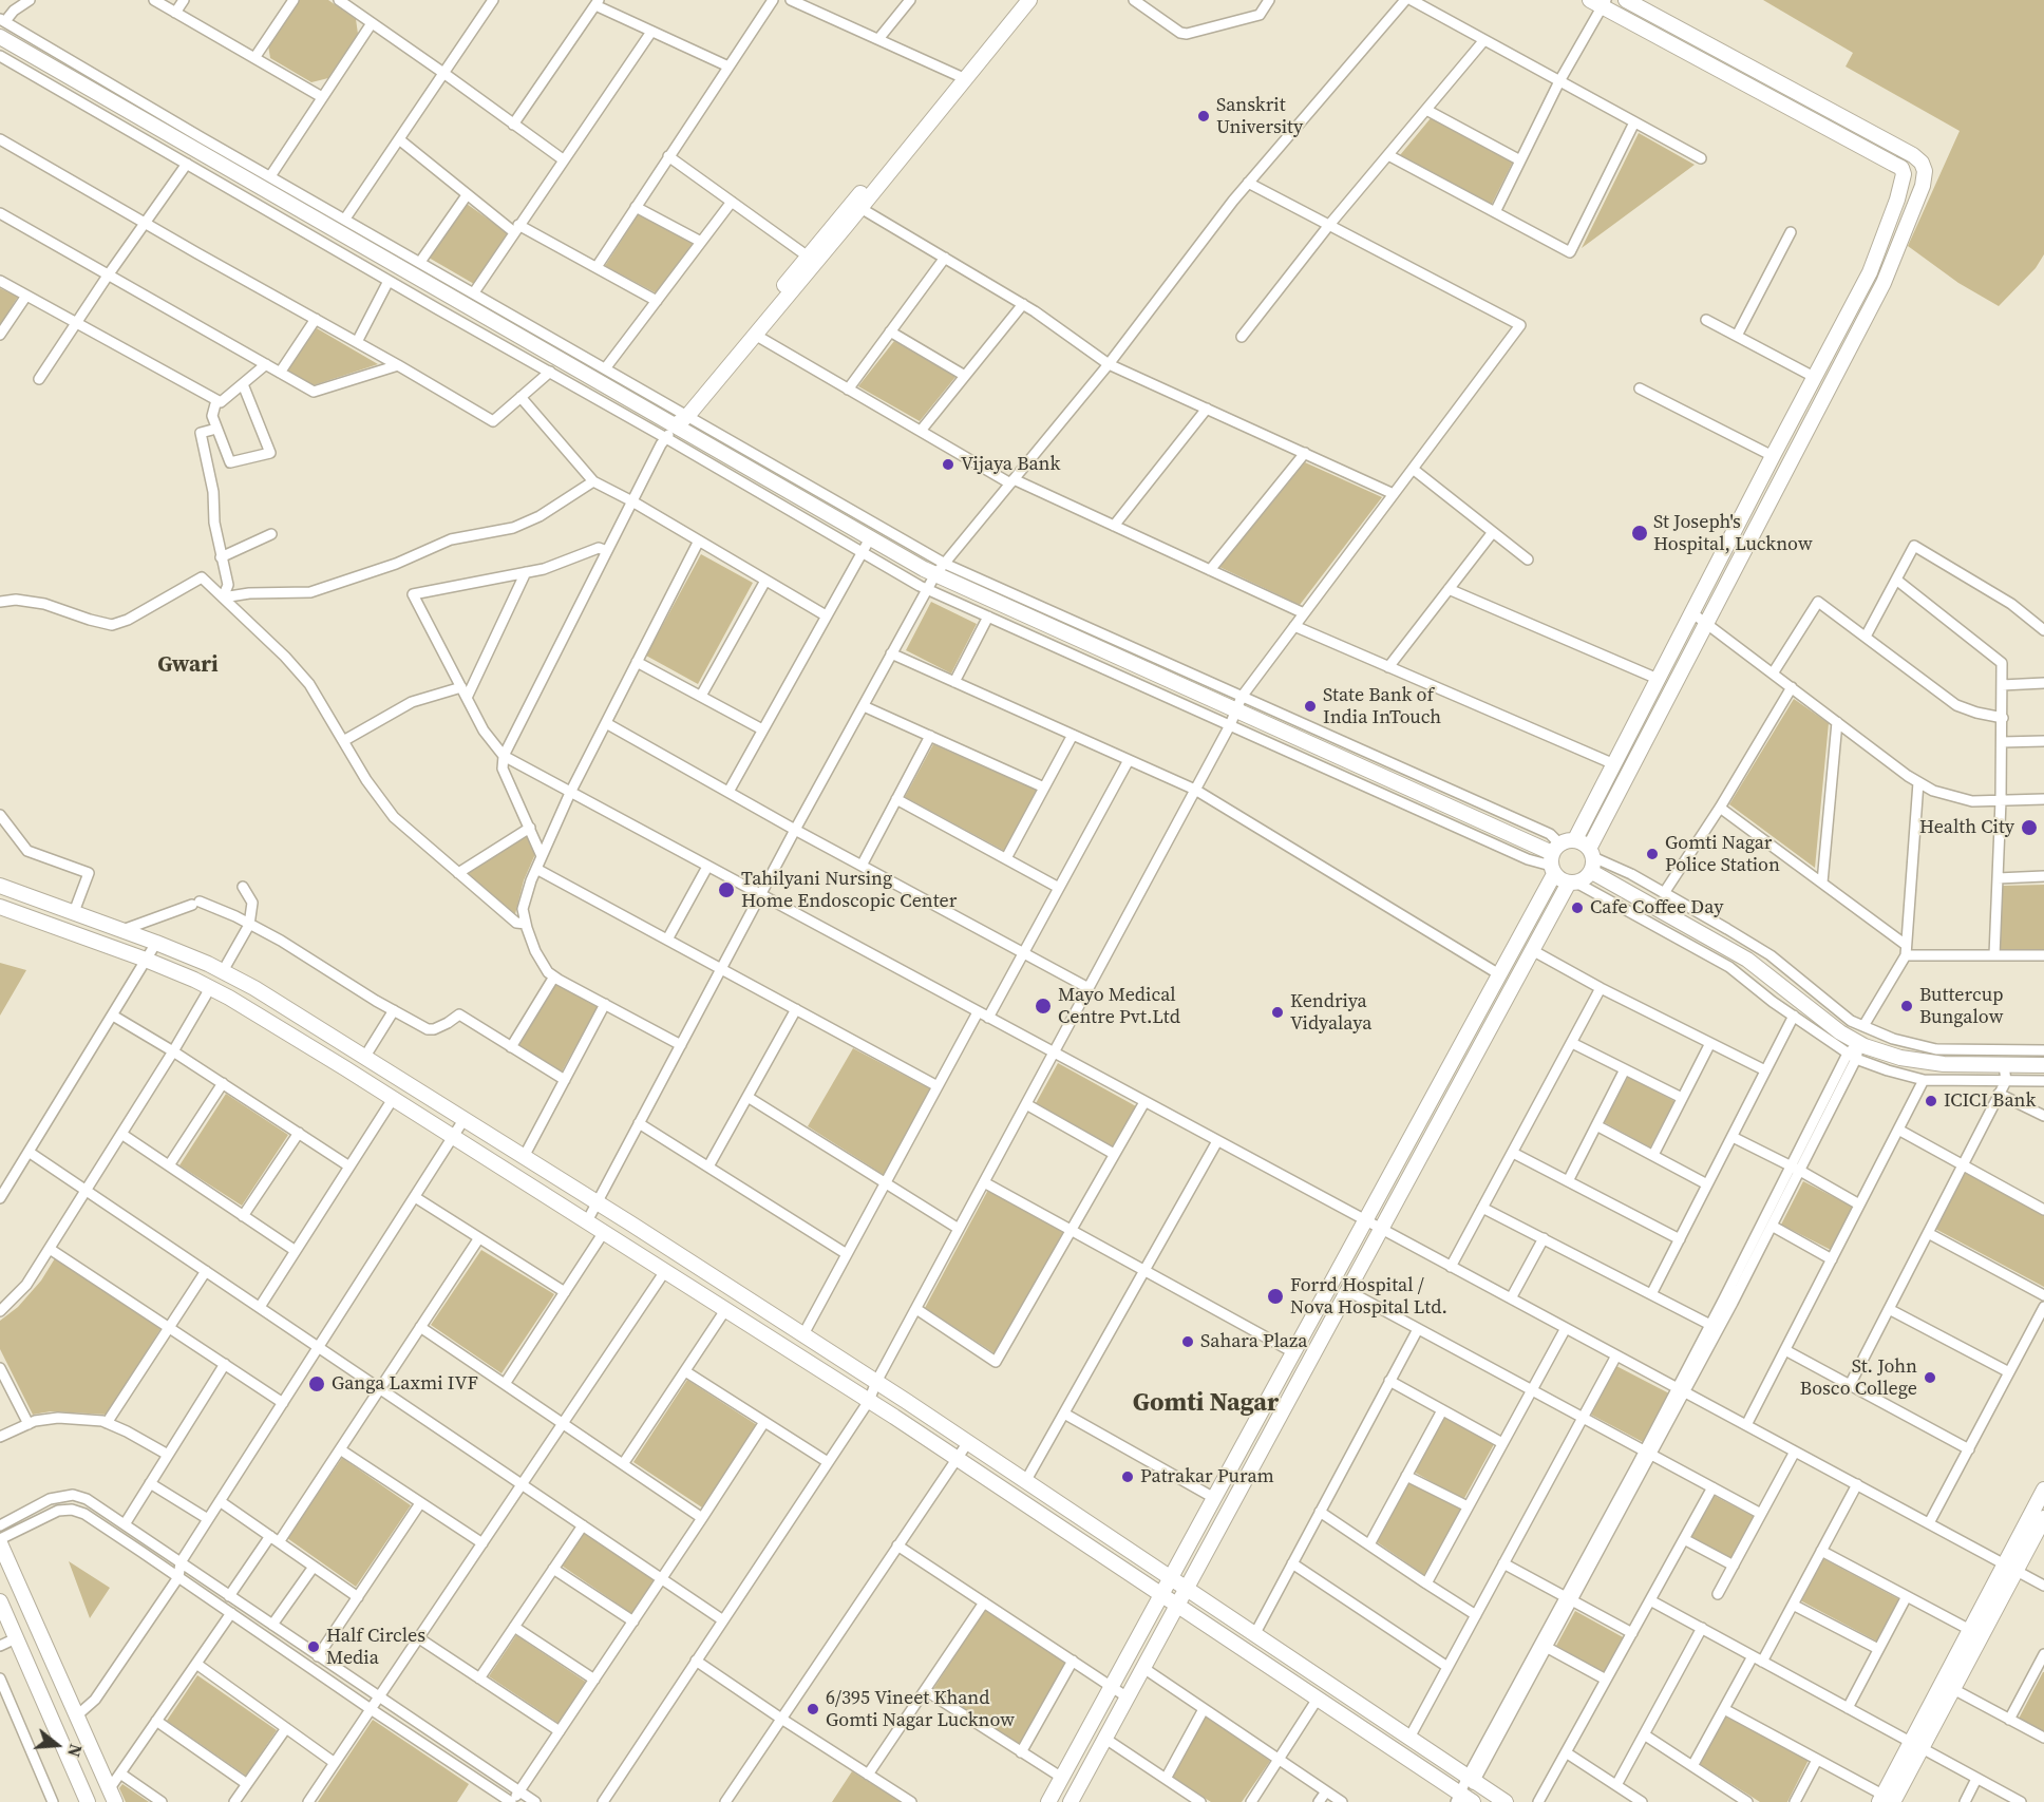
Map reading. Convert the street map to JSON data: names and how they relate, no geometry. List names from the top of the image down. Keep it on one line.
{"districts":["Gwari","Gomti Nagar"],"places":["Sanskrit University","Vijaya Bank","St Joseph's Hospital, Lucknow","State Bank of India InTouch","Health City","Gomti Nagar Police Station","Tahilyani Nursing Home Endoscopic Center","Cafe Coffee Day","Mayo Medical Centre Pvt.Ltd","Buttercup Bungalow","Kendriya Vidyalaya","ICICI Bank","Forrd Hospital / Nova Hospital Ltd.","Sahara Plaza","St. John Bosco College","Ganga Laxmi IVF","Patrakar Puram","Half Circles Media","6/395 Vineet Khand Gomti Nagar Lucknow"],"north":"right"}
